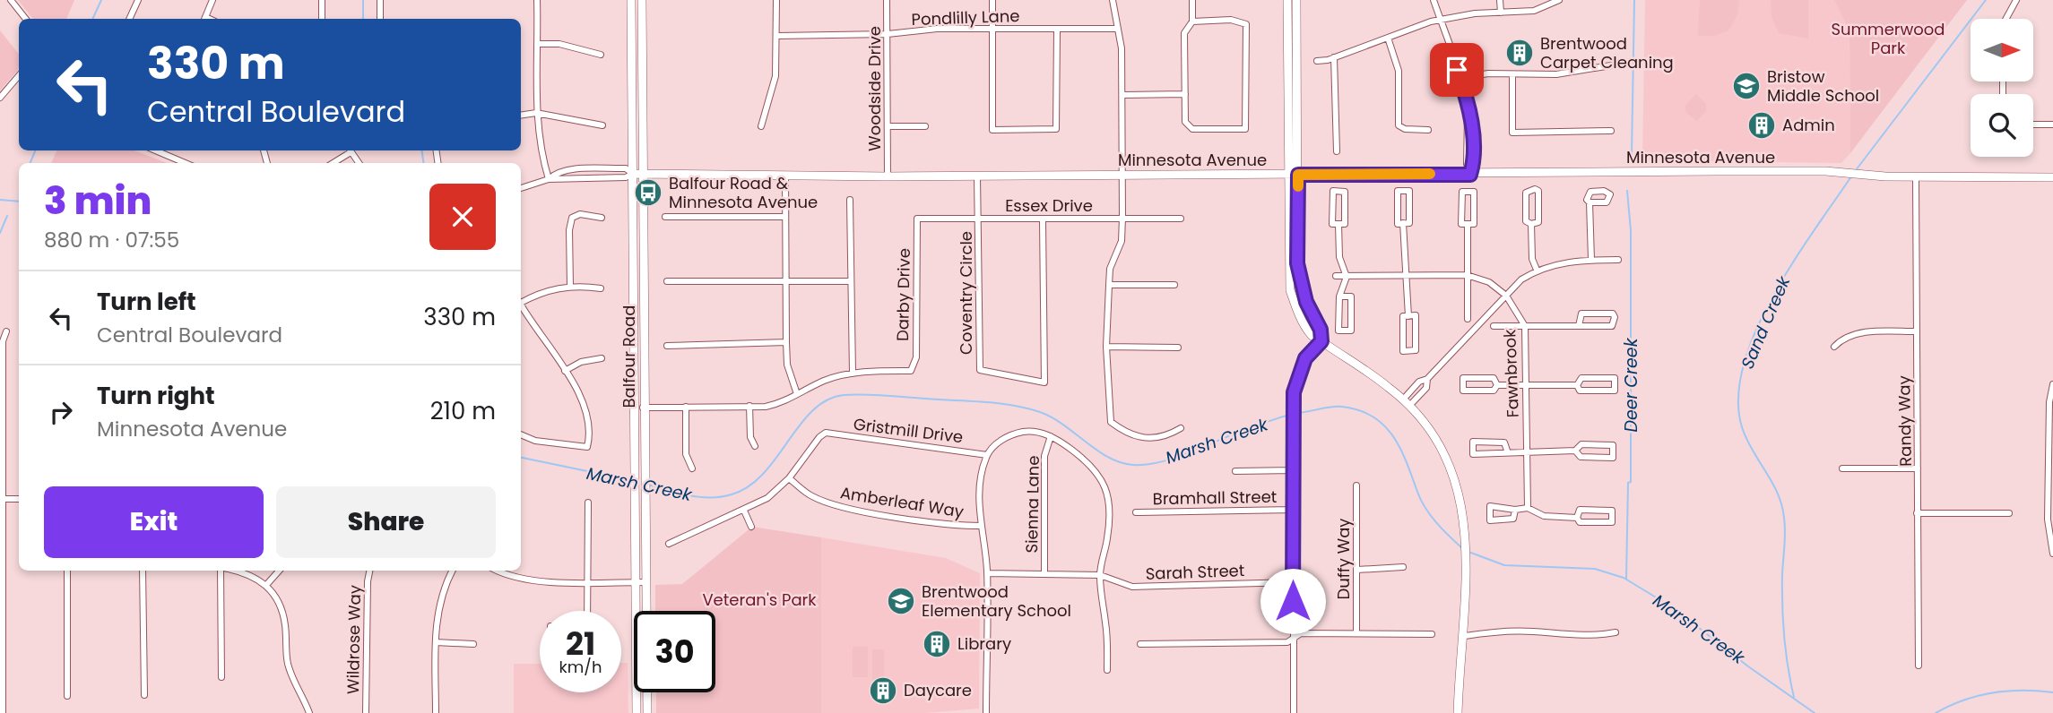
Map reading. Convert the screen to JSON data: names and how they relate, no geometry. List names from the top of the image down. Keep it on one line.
{"streets":{"street":["Pondlilly Lane","Woodside Drive","Minnesota Avenue","Essex Drive","Coventry Circle","Darby Drive","Balfour Road","Fawnbrook","Randy Way","Gristmill Drive","Bramhall Street","Amberleaf Way","Sienna Lane","Duffy Way","Sarah Street","Wildrose Way"]},"crossings":[["Pondlilly Lane","Woodside Drive"],["Woodside Drive","Minnesota Avenue"],["Minnesota Avenue","Coventry Circle"],["Minnesota Avenue","Balfour Road"],["Minnesota Avenue","Randy Way"],["Essex Drive","Coventry Circle"],["Essex Drive","Darby Drive"],["Gristmill Drive","Amberleaf Way"],["Sienna Lane","Sarah Street"]],"water":["Sand Creek","Deer Creek","Marsh Creek"],"parks":["Summerwood Park","Veteran's Park"],"places":{"building":["Brentwood Carpet Cleaning","Admin","Library","Daycare"],"school or university":["Bristow Middle School","Brentwood Elementary School"],"bus stop":["Balfour Road & Minnesota Avenue"]},"north":"right","page":{"turn":["330 m","Central Boulevard"],"heading":["3 min","880 m · 07:55"],"list":[{"name":"Turn left","note":"Central Boulevard","value":"330 m"},{"name":"Turn right","note":"Minnesota Avenue","value":"210 m"}],"buttons":["Exit","Share"],"speed":"21 km/h","limit":"30"}}
